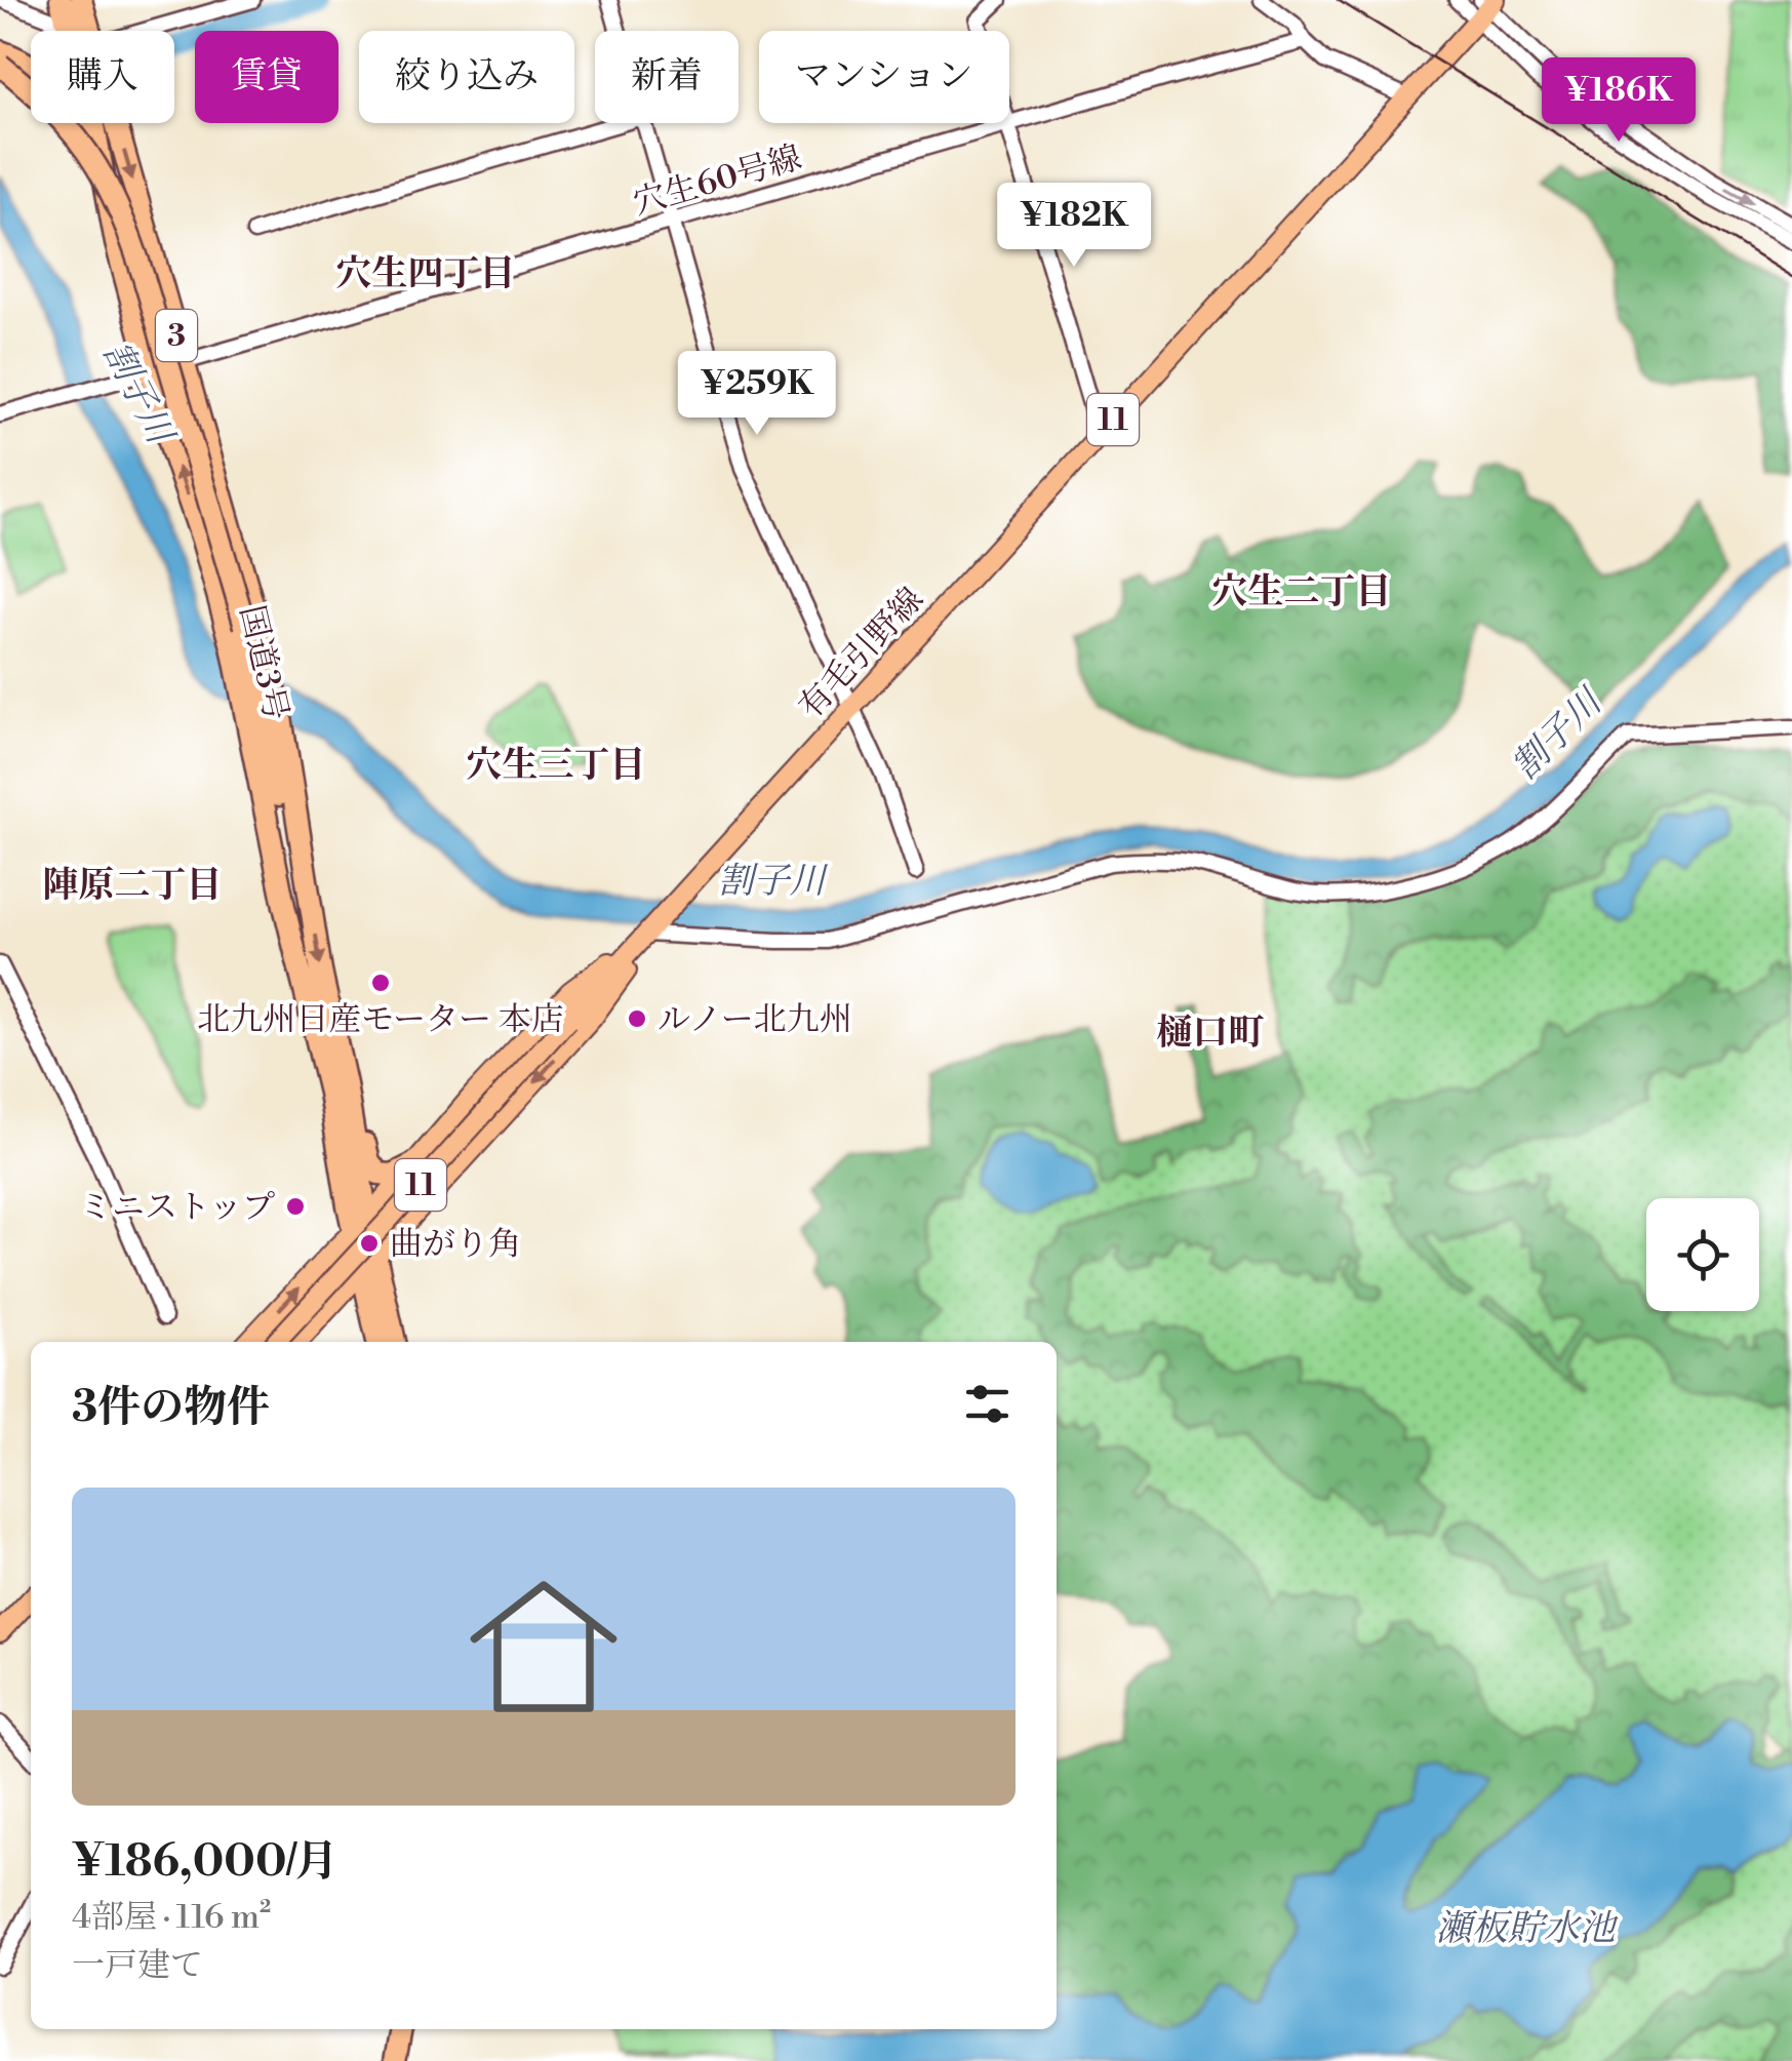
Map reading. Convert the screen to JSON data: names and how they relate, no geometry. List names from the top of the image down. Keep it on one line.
{"streets":{"highway":["3","国道3号"],"main road":["11","有毛引野線"],"street":["穴生60号線"]},"crossings":[["穴生60号線","国道3号"],["3","国道3号"]],"districts":["穴生四丁目","穴生二丁目","穴生三丁目","陣原二丁目","樋口町"],"water":["割子川","瀬板貯水池"],"places":["北九州日産モーター 本店","ルノー北九州","ミニストップ","曲がり角"],"page":{"chip":["購入","賃貸","絞り込み","新着","マンション"],"price":["¥186K","¥182K","¥259K"],"heading":"3件の物件","list":[{"name":"¥186,000/月","note":"4部屋 · 116 m² · 一戸建て"}]}}
